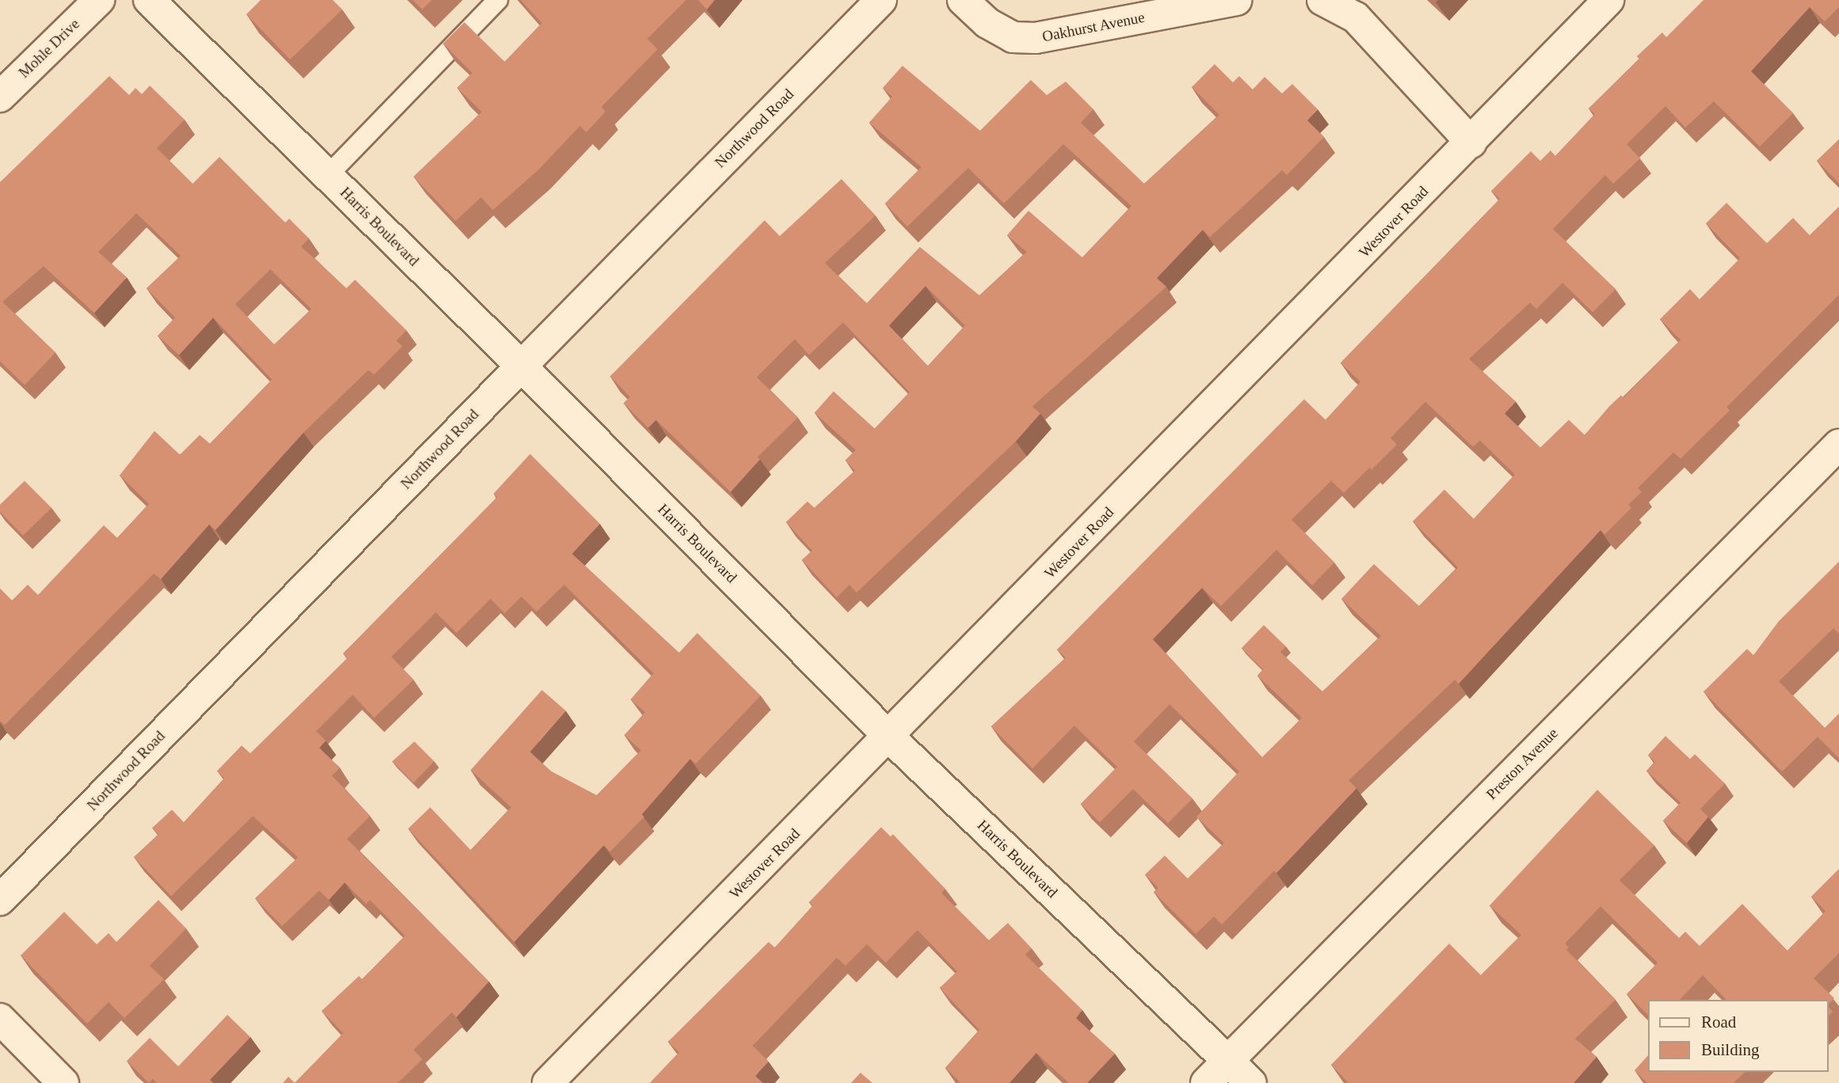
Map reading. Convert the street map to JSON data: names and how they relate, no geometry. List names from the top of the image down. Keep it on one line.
{"streets":{"street":["Oakhurst Avenue","Mohle Drive","Northwood Road","Westover Road","Harris Boulevard","Preston Avenue"]},"crossings":[["Northwood Road","Harris Boulevard"],["Westover Road","Harris Boulevard"],["Harris Boulevard","Preston Avenue"]],"legend":["Road","Building"]}
